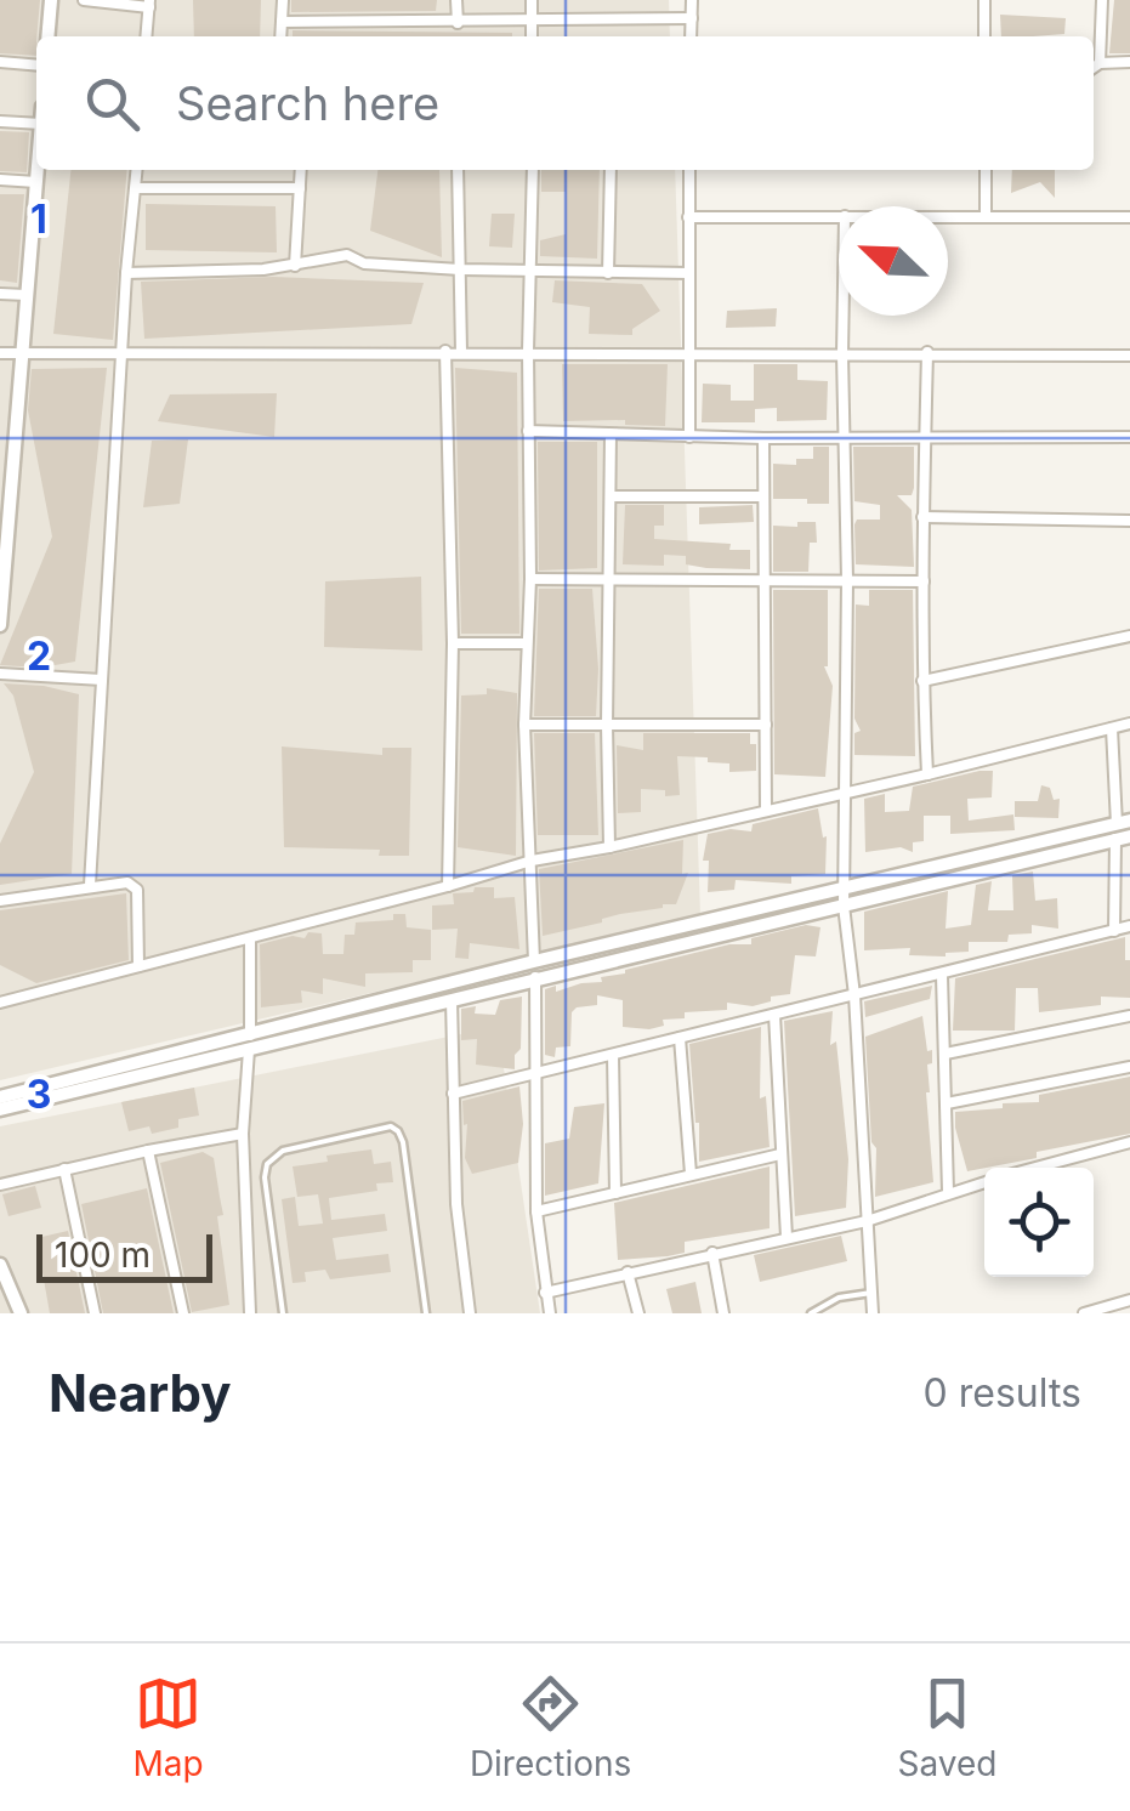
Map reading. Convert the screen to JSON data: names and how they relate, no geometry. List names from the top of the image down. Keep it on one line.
{"scale_bar":"100 m","north":"top left","page":{"search":"Search here","scale":"100 m","heading":["Nearby","0 results"],"nav":["Map","Directions","Saved"]},"grid":{"rows":["1","2","3"]}}
